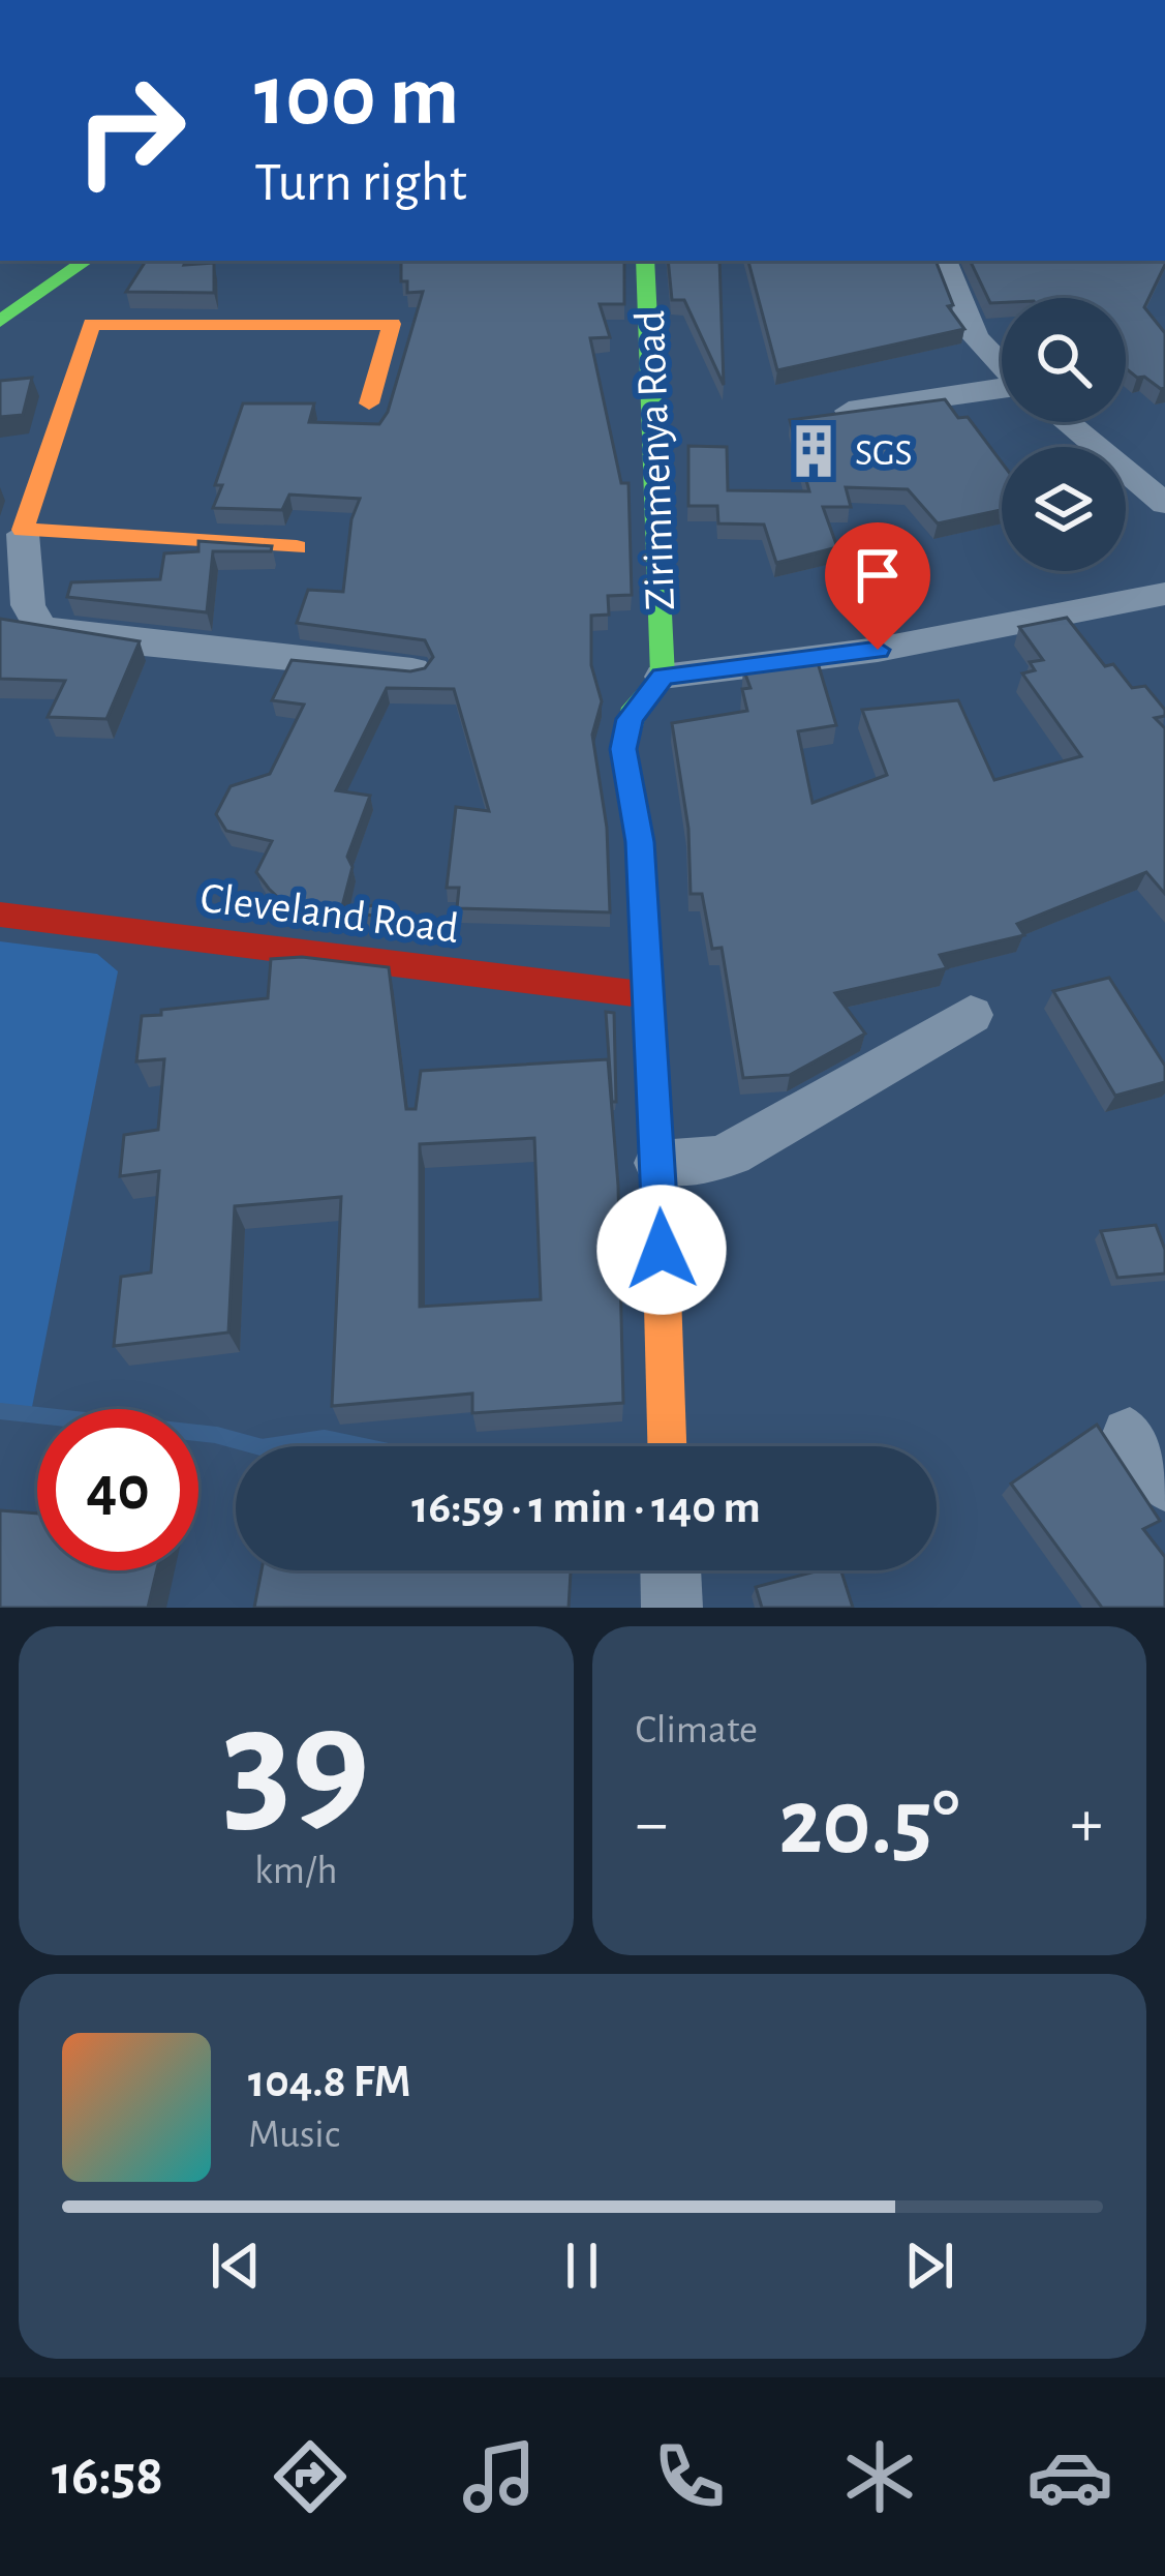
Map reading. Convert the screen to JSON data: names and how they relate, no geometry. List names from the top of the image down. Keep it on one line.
{"streets":{"main road":["Zirimmenya Road","Cleveland Road"]},"places":{"building":["SGS"]},"page":{"turn":["100 m","Turn right"],"limit":"40","trip":"16:59 · 1 min · 140 m","tile":[["39","km/h"],"Climate"],"heat":["−","20.5°","+"],"song":["104.8 FM","Music"],"tabs":"16:58"}}
